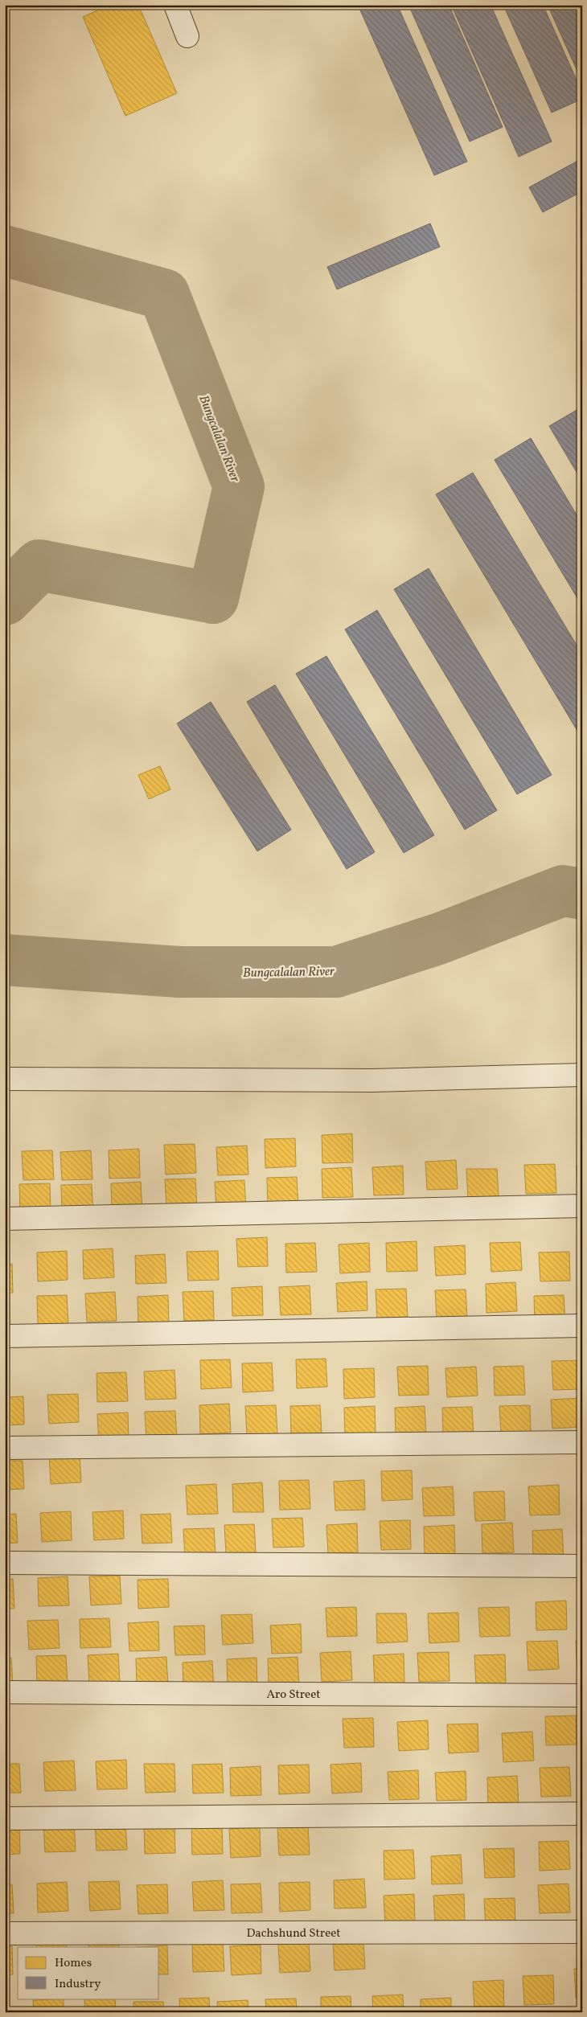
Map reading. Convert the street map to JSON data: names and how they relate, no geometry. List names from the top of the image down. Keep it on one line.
{"streets":{"street":["Aro Street","Dachshund Street"]},"water":["Bungcalalan River"],"legend":["Homes","Industry"]}
